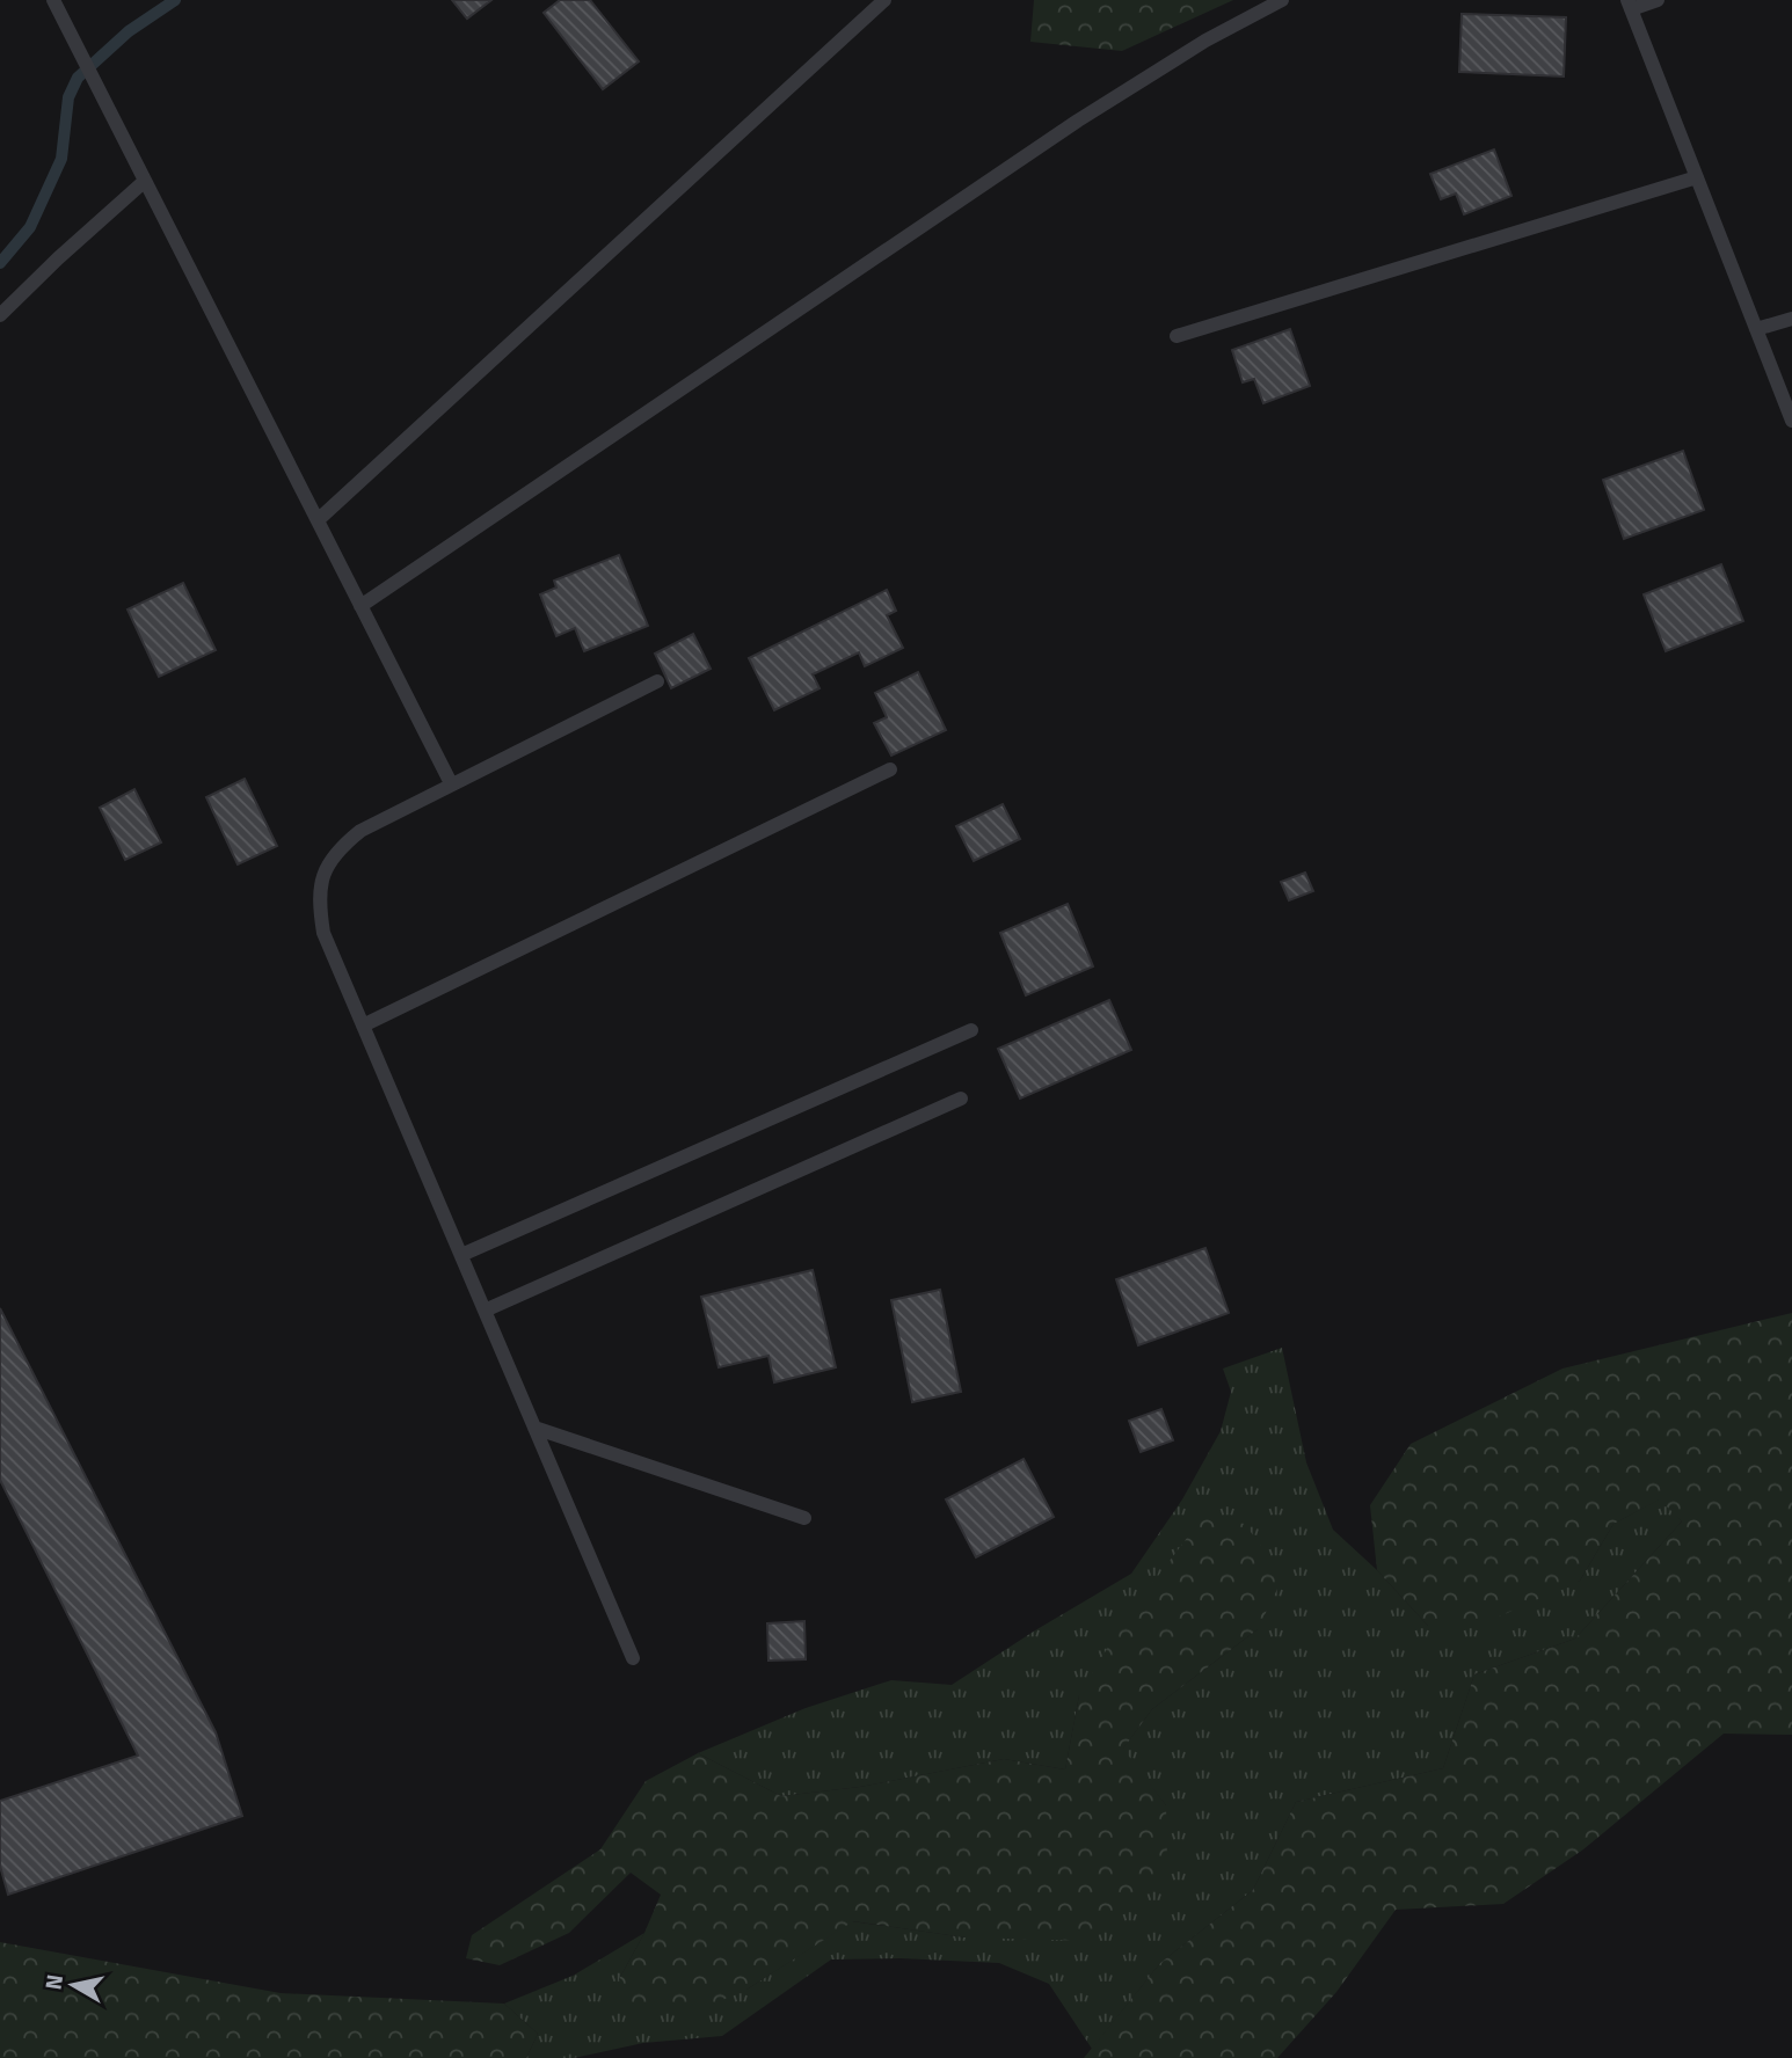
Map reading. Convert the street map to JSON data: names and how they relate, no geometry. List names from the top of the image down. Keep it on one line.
{"north":"left"}
